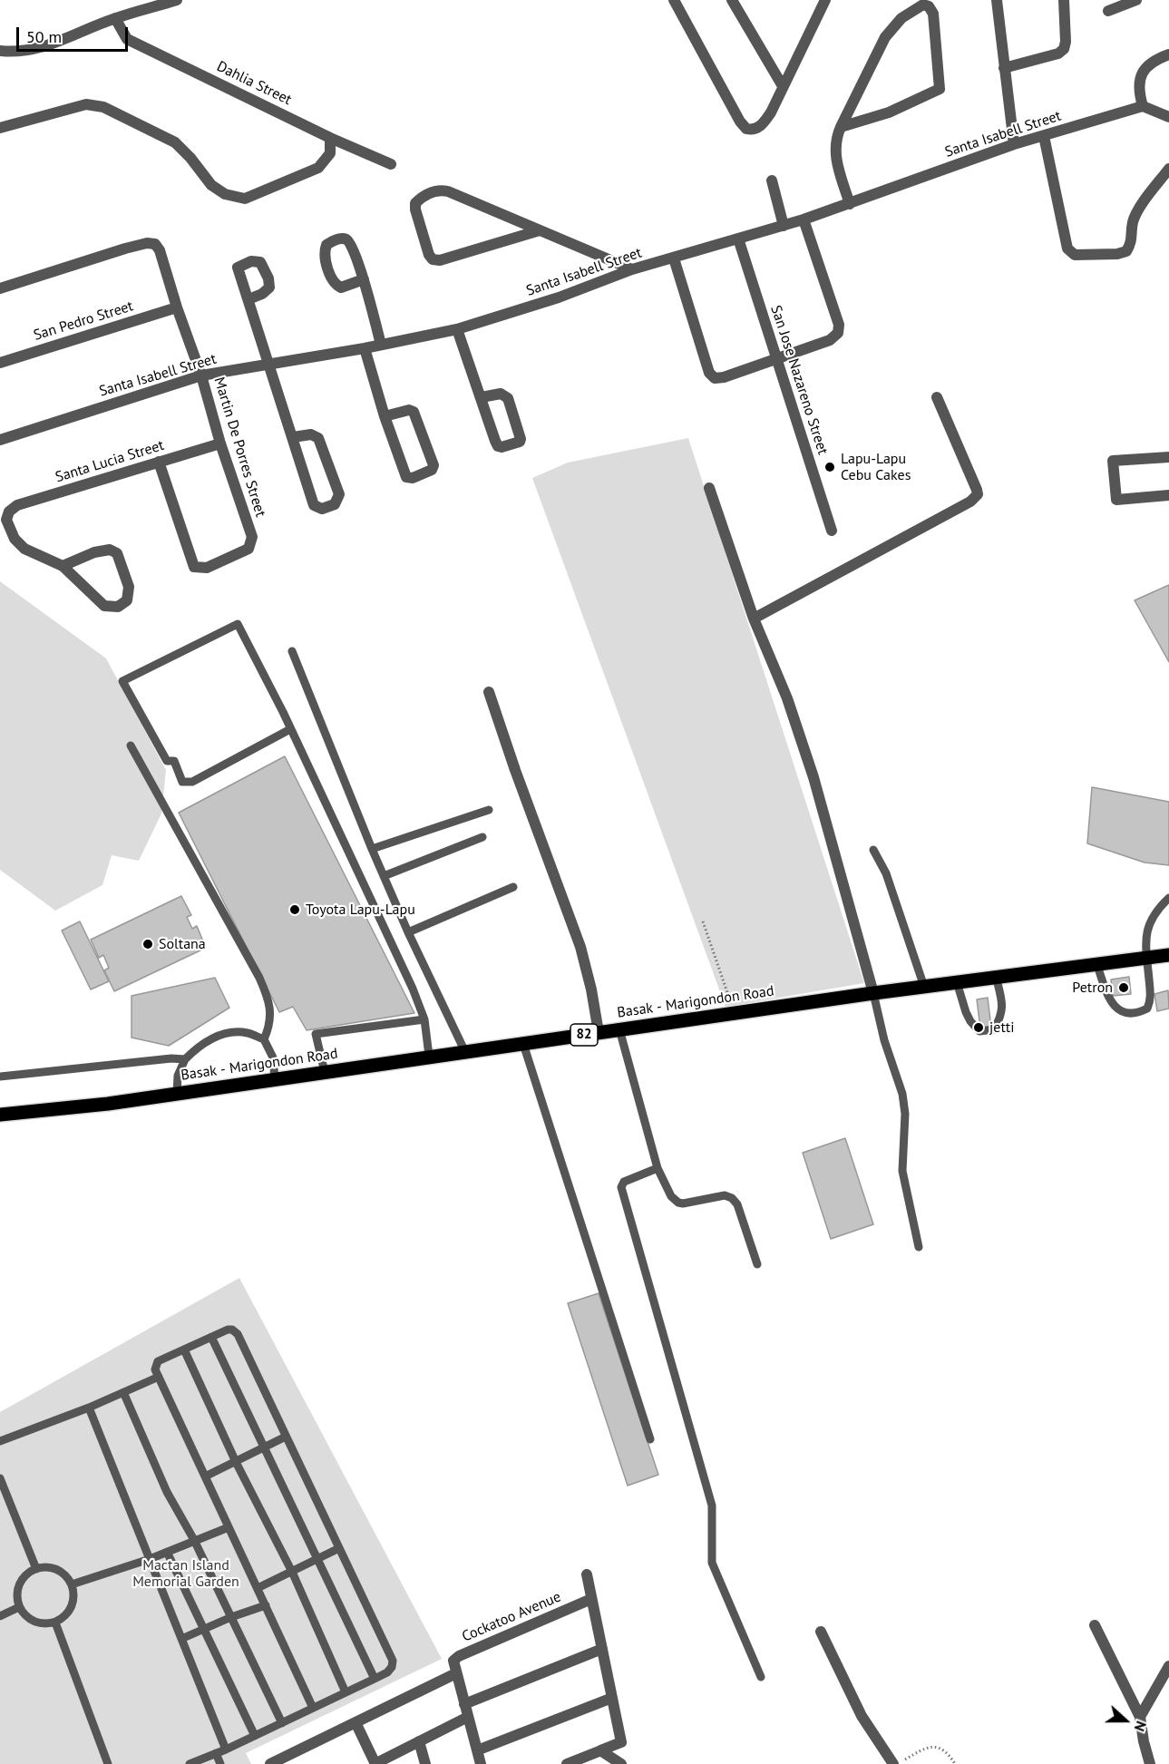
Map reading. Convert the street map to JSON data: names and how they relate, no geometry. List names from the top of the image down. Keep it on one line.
{"streets":{"main road":["Basak - Marigondon Road","82"],"street":["Dahlia Street","Santa Isabell Street","San Pedro Street","San Jose Nazareno Street","Martin De Porres Street","Santa Lucia Street","Cockatoo Avenue"]},"crossings":[["Santa Isabell Street","San Jose Nazareno Street"],["Santa Isabell Street","Martin De Porres Street"],["San Pedro Street","Martin De Porres Street"],["Martin De Porres Street","Santa Lucia Street"]],"parks":["Mactan Island Memorial Garden"],"places":["Lapu-Lapu Cebu Cakes","Toyota Lapu-Lapu","Soltana","Petron","jetti"],"scale_bar":"50 m","north":"right"}
